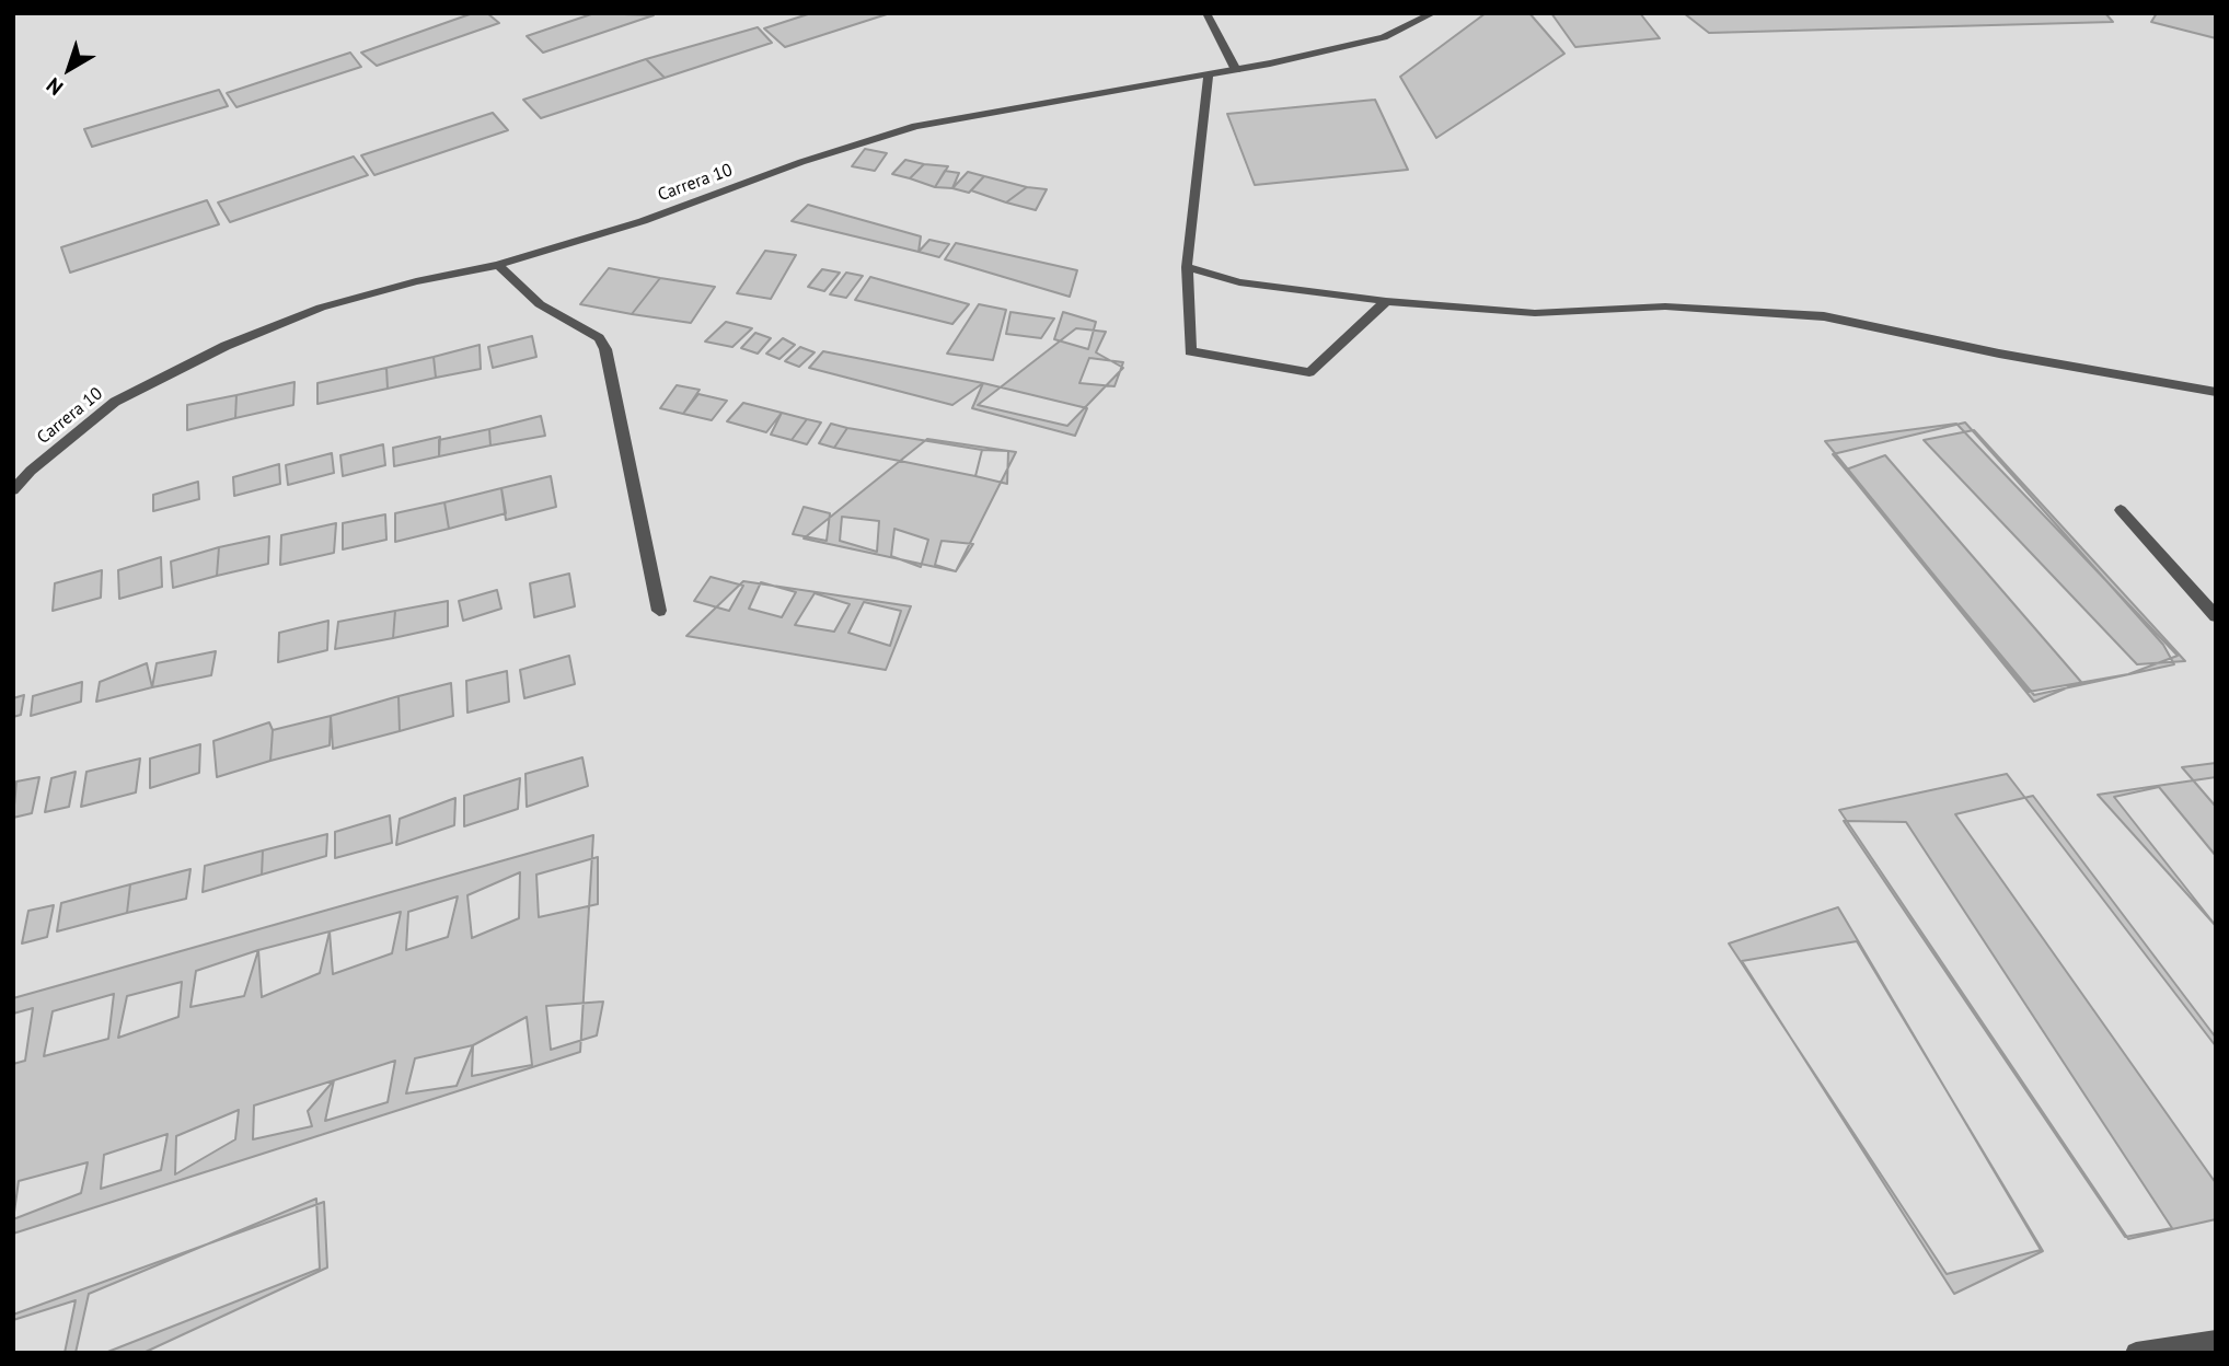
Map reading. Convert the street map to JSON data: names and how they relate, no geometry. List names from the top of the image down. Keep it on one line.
{"streets":{"street":["Carrera 10"]},"north":"bottom left"}
